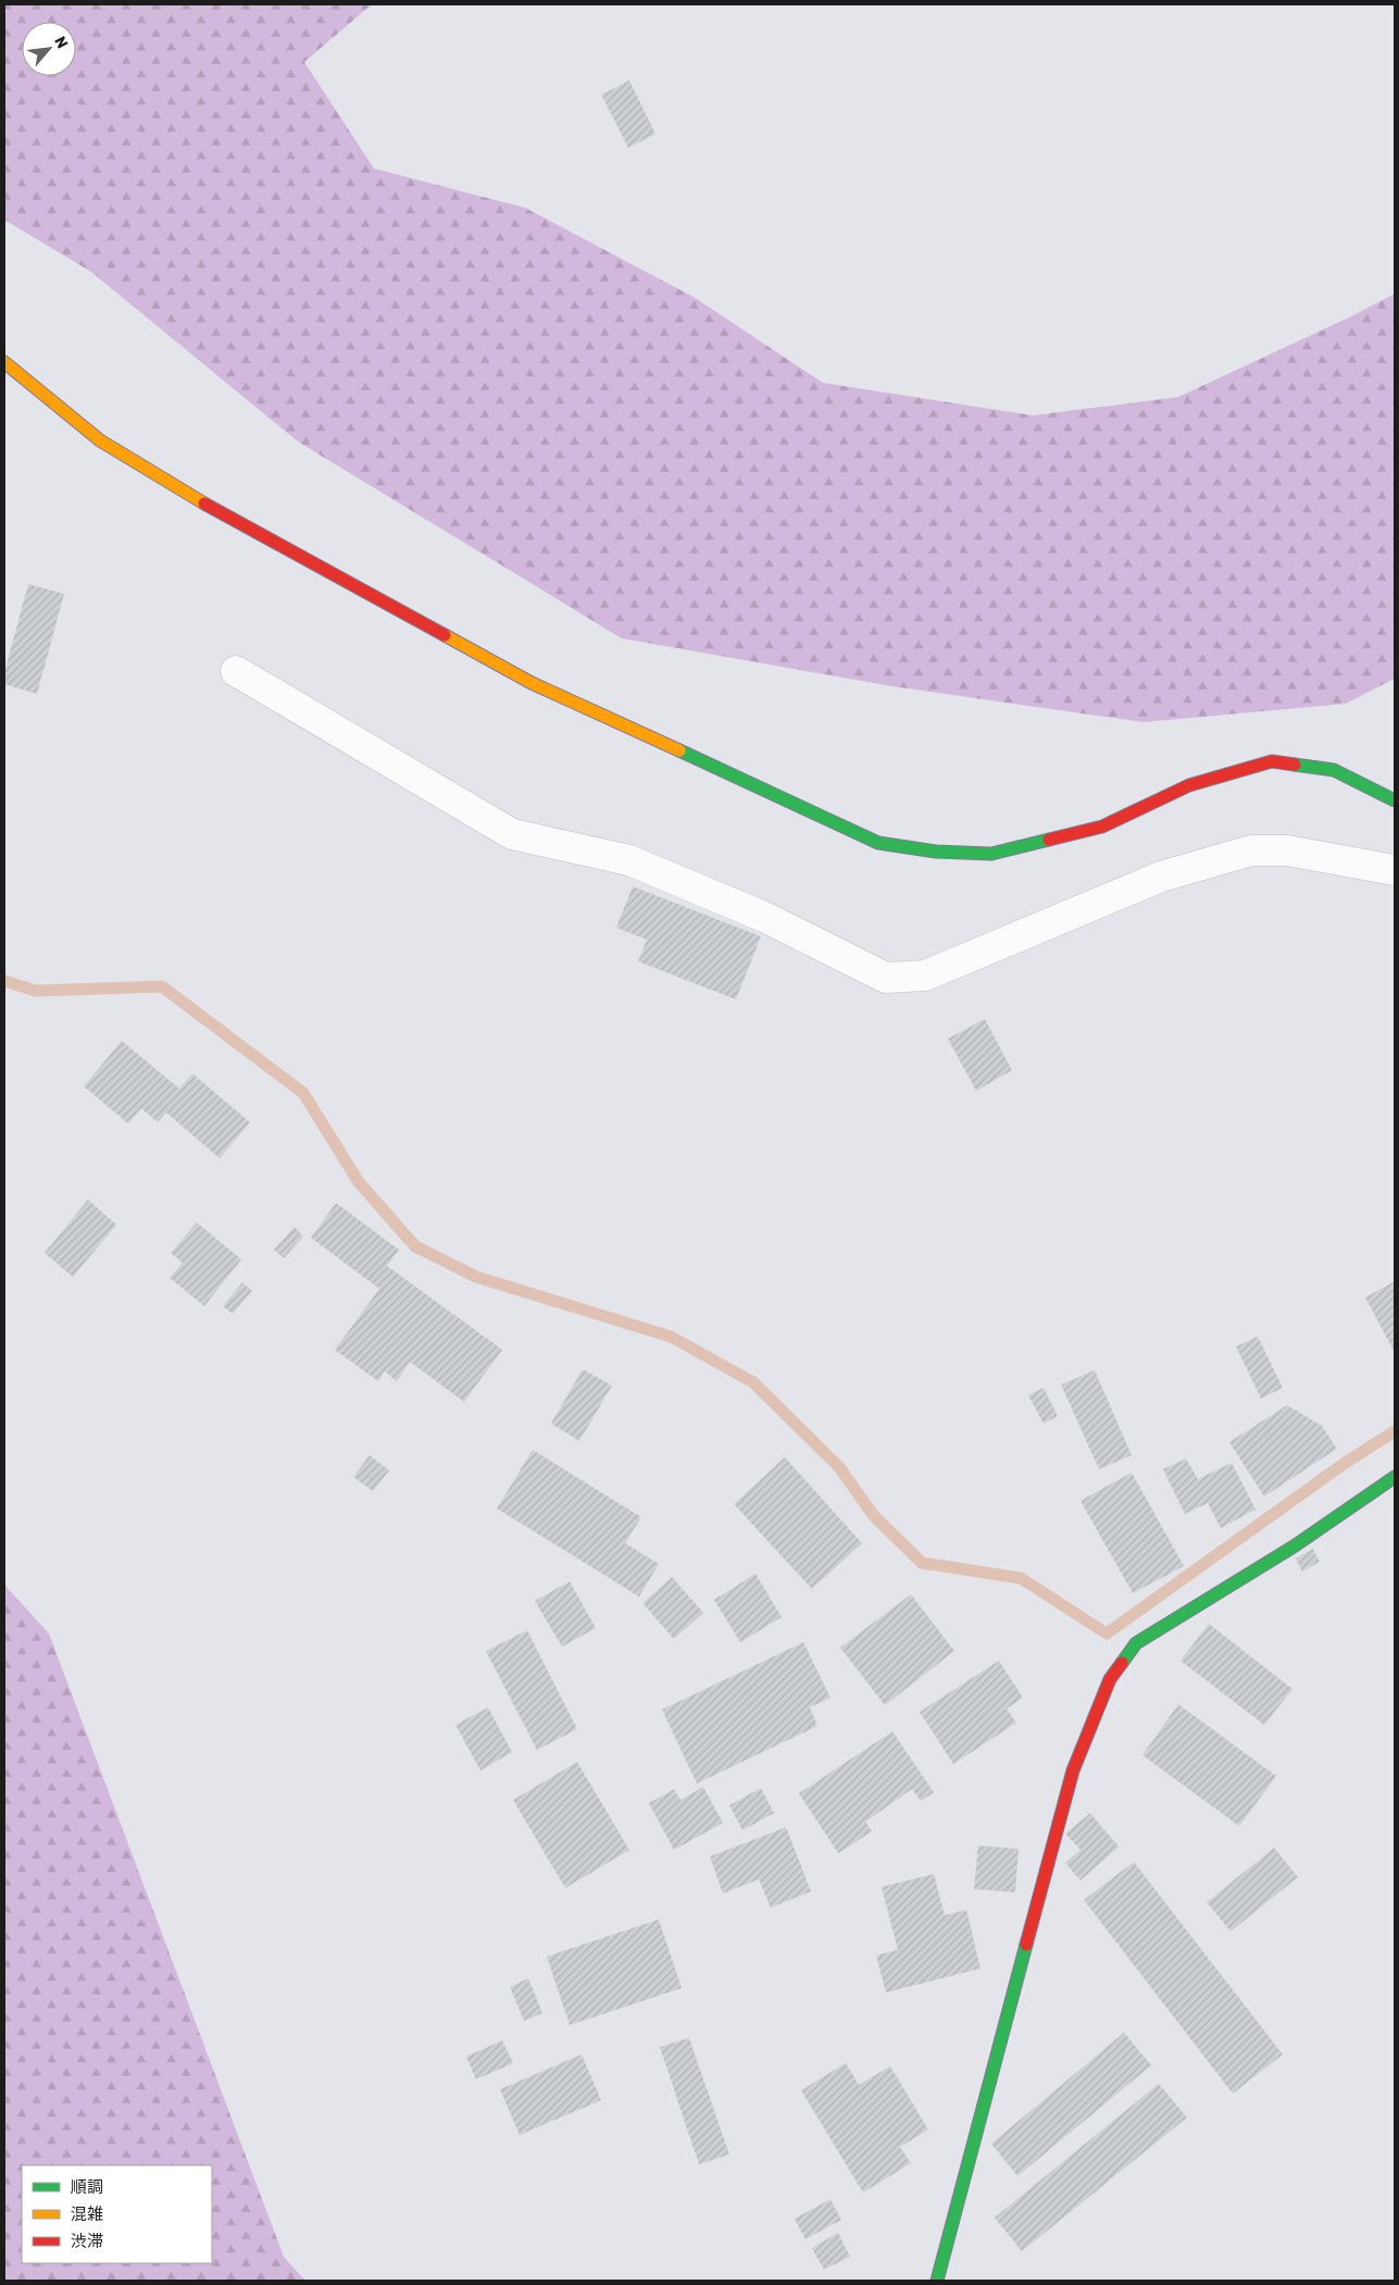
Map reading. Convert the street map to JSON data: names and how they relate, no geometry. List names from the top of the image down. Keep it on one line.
{"legend":["順調","混雑","渋滞"],"north":"top right"}
